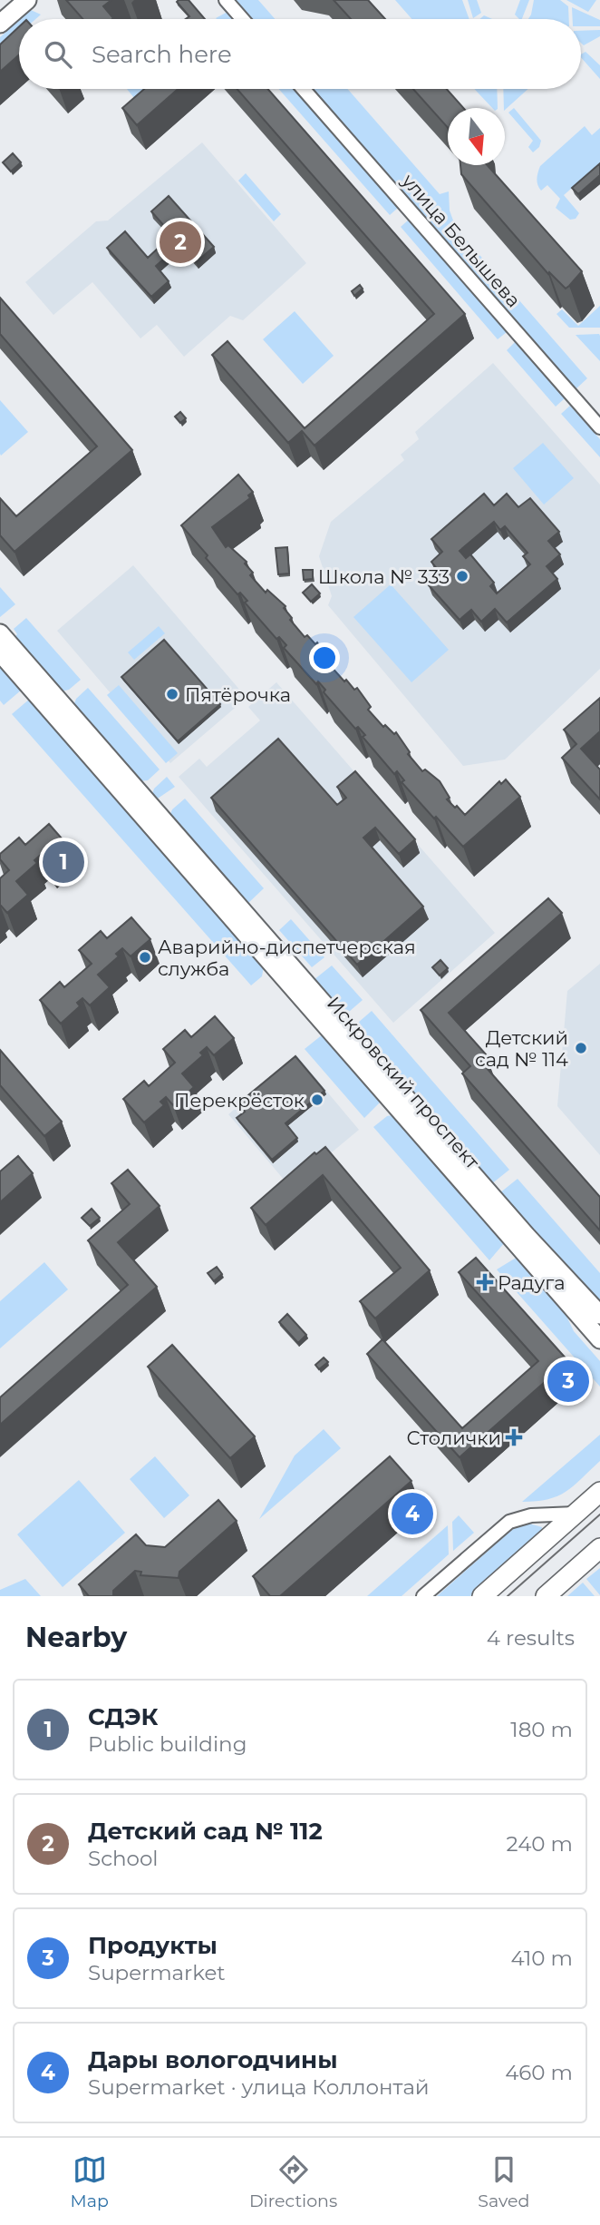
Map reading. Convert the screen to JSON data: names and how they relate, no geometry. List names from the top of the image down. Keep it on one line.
{"streets":{"street":["улица Белышева","Искровский проспект"]},"places":{"other":["Школа № 333","Пятёрочка","Аварийно-диспетчерская служба","Детский сад № 114","Перекрёсток"],"health":["Радуга","Столички"]},"north":"bottom","page":{"search":"Search here","pins":["2","1","3","4"],"heading":["Nearby","4 results"],"list":[{"mark":"1","name":"СДЭК","note":"Public building","value":"180 m"},{"mark":"2","name":"Детский сад № 112","note":"School","value":"240 m"},{"mark":"3","name":"Продукты","note":"Supermarket","value":"410 m"},{"mark":"4","name":"Дары вологодчины","note":"Supermarket · улица Коллонтай","value":"460 m"}],"nav":["Map","Directions","Saved"]}}
